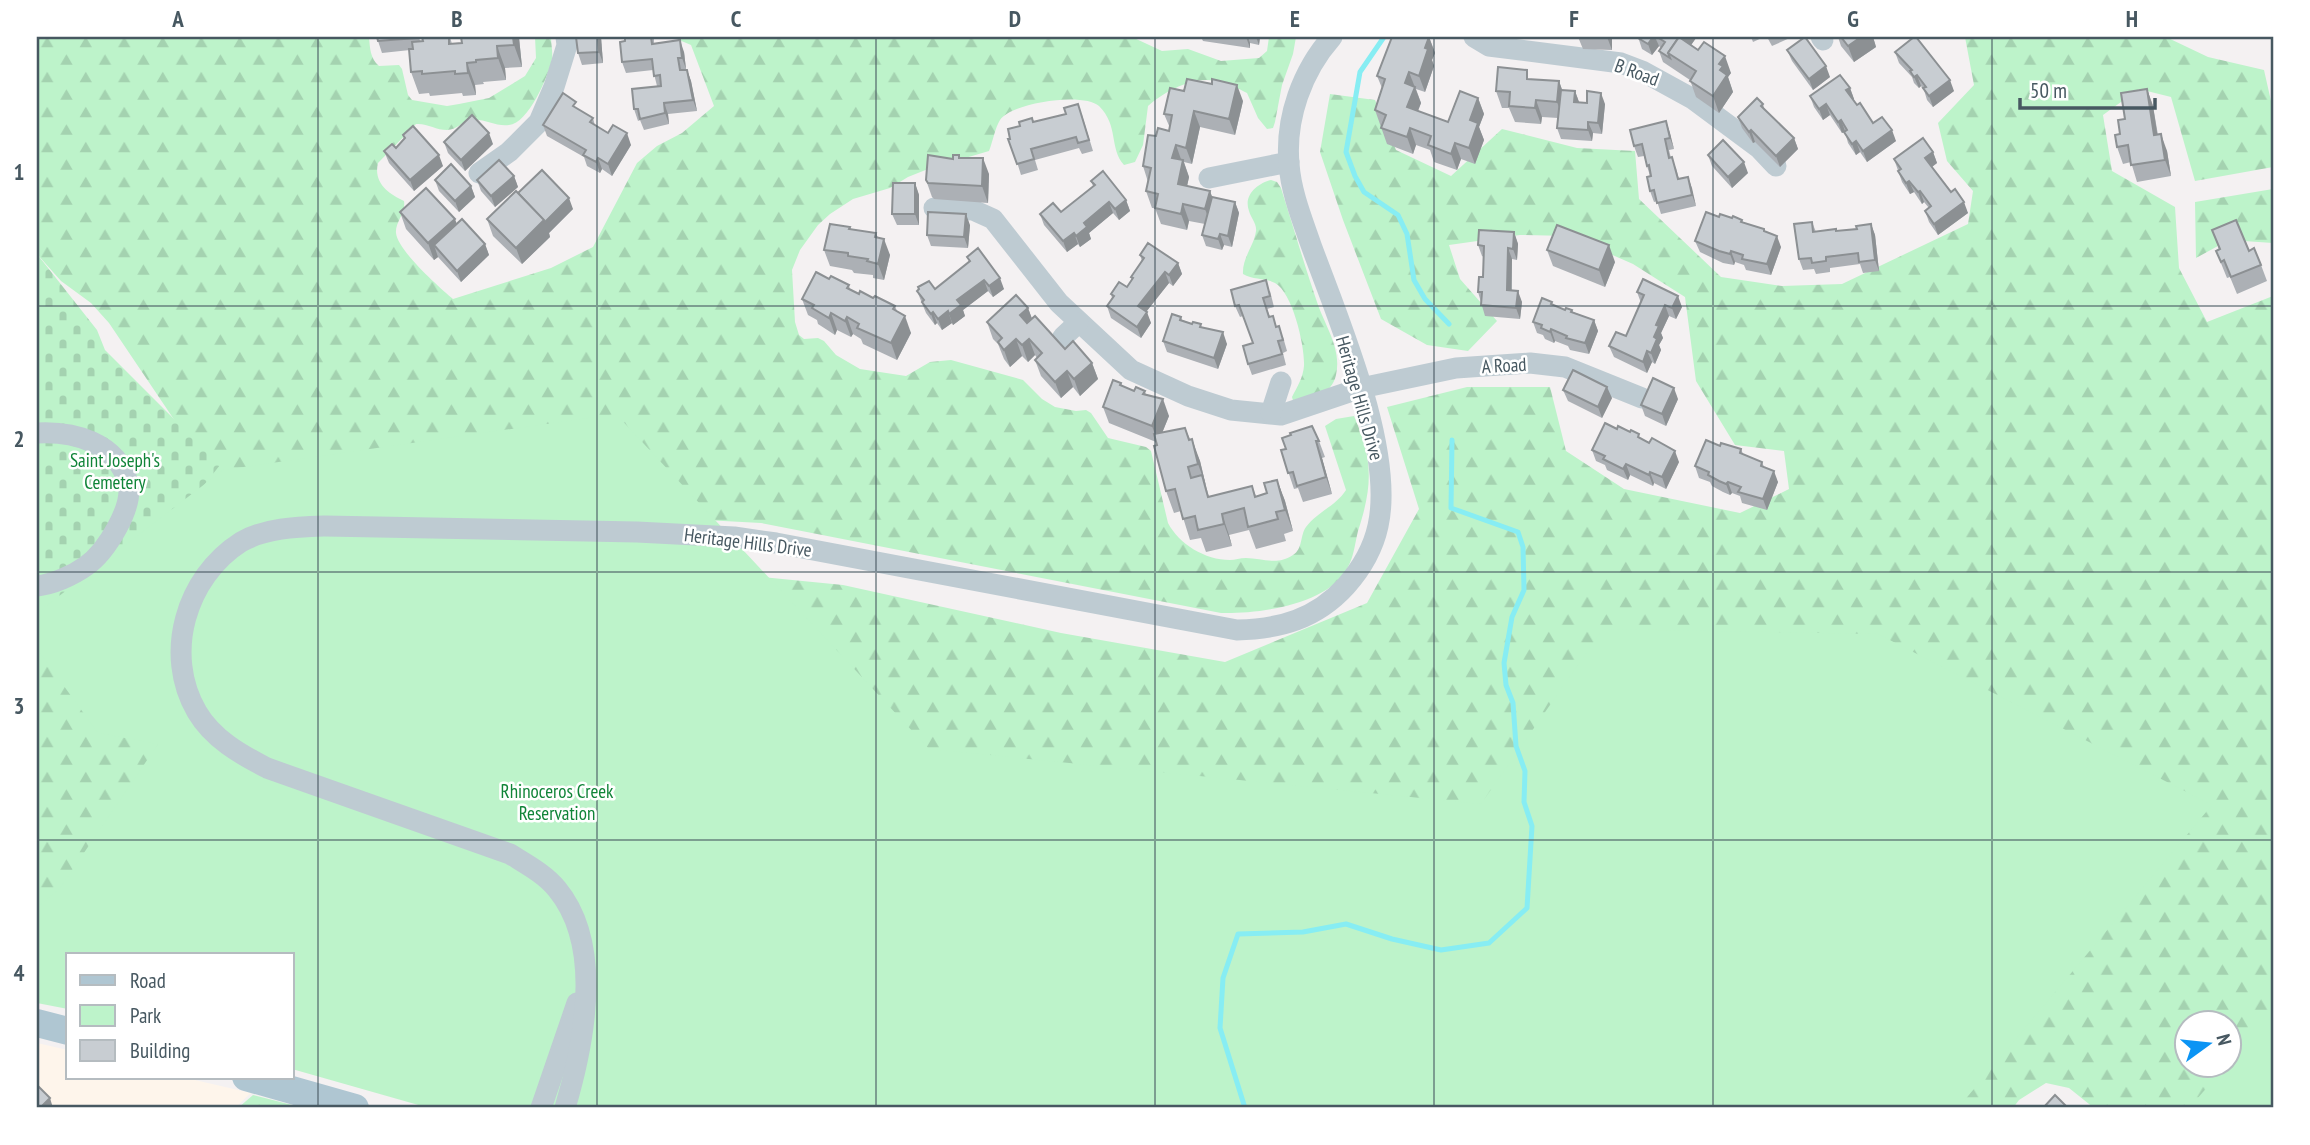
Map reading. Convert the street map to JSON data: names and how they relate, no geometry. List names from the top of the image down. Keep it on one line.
{"streets":{"street":["B Road","A Road","Heritage Hills Drive"]},"crossings":[["A Road","Heritage Hills Drive"]],"parks":["Saint Joseph's Cemetery","Rhinoceros Creek Reservation"],"legend":["Road","Park","Building"],"scale_bar":"50 m","north":"right","grid":{"columns":["A","B","C","D","E","F","G","H"],"rows":["1","2","3","4"]}}
